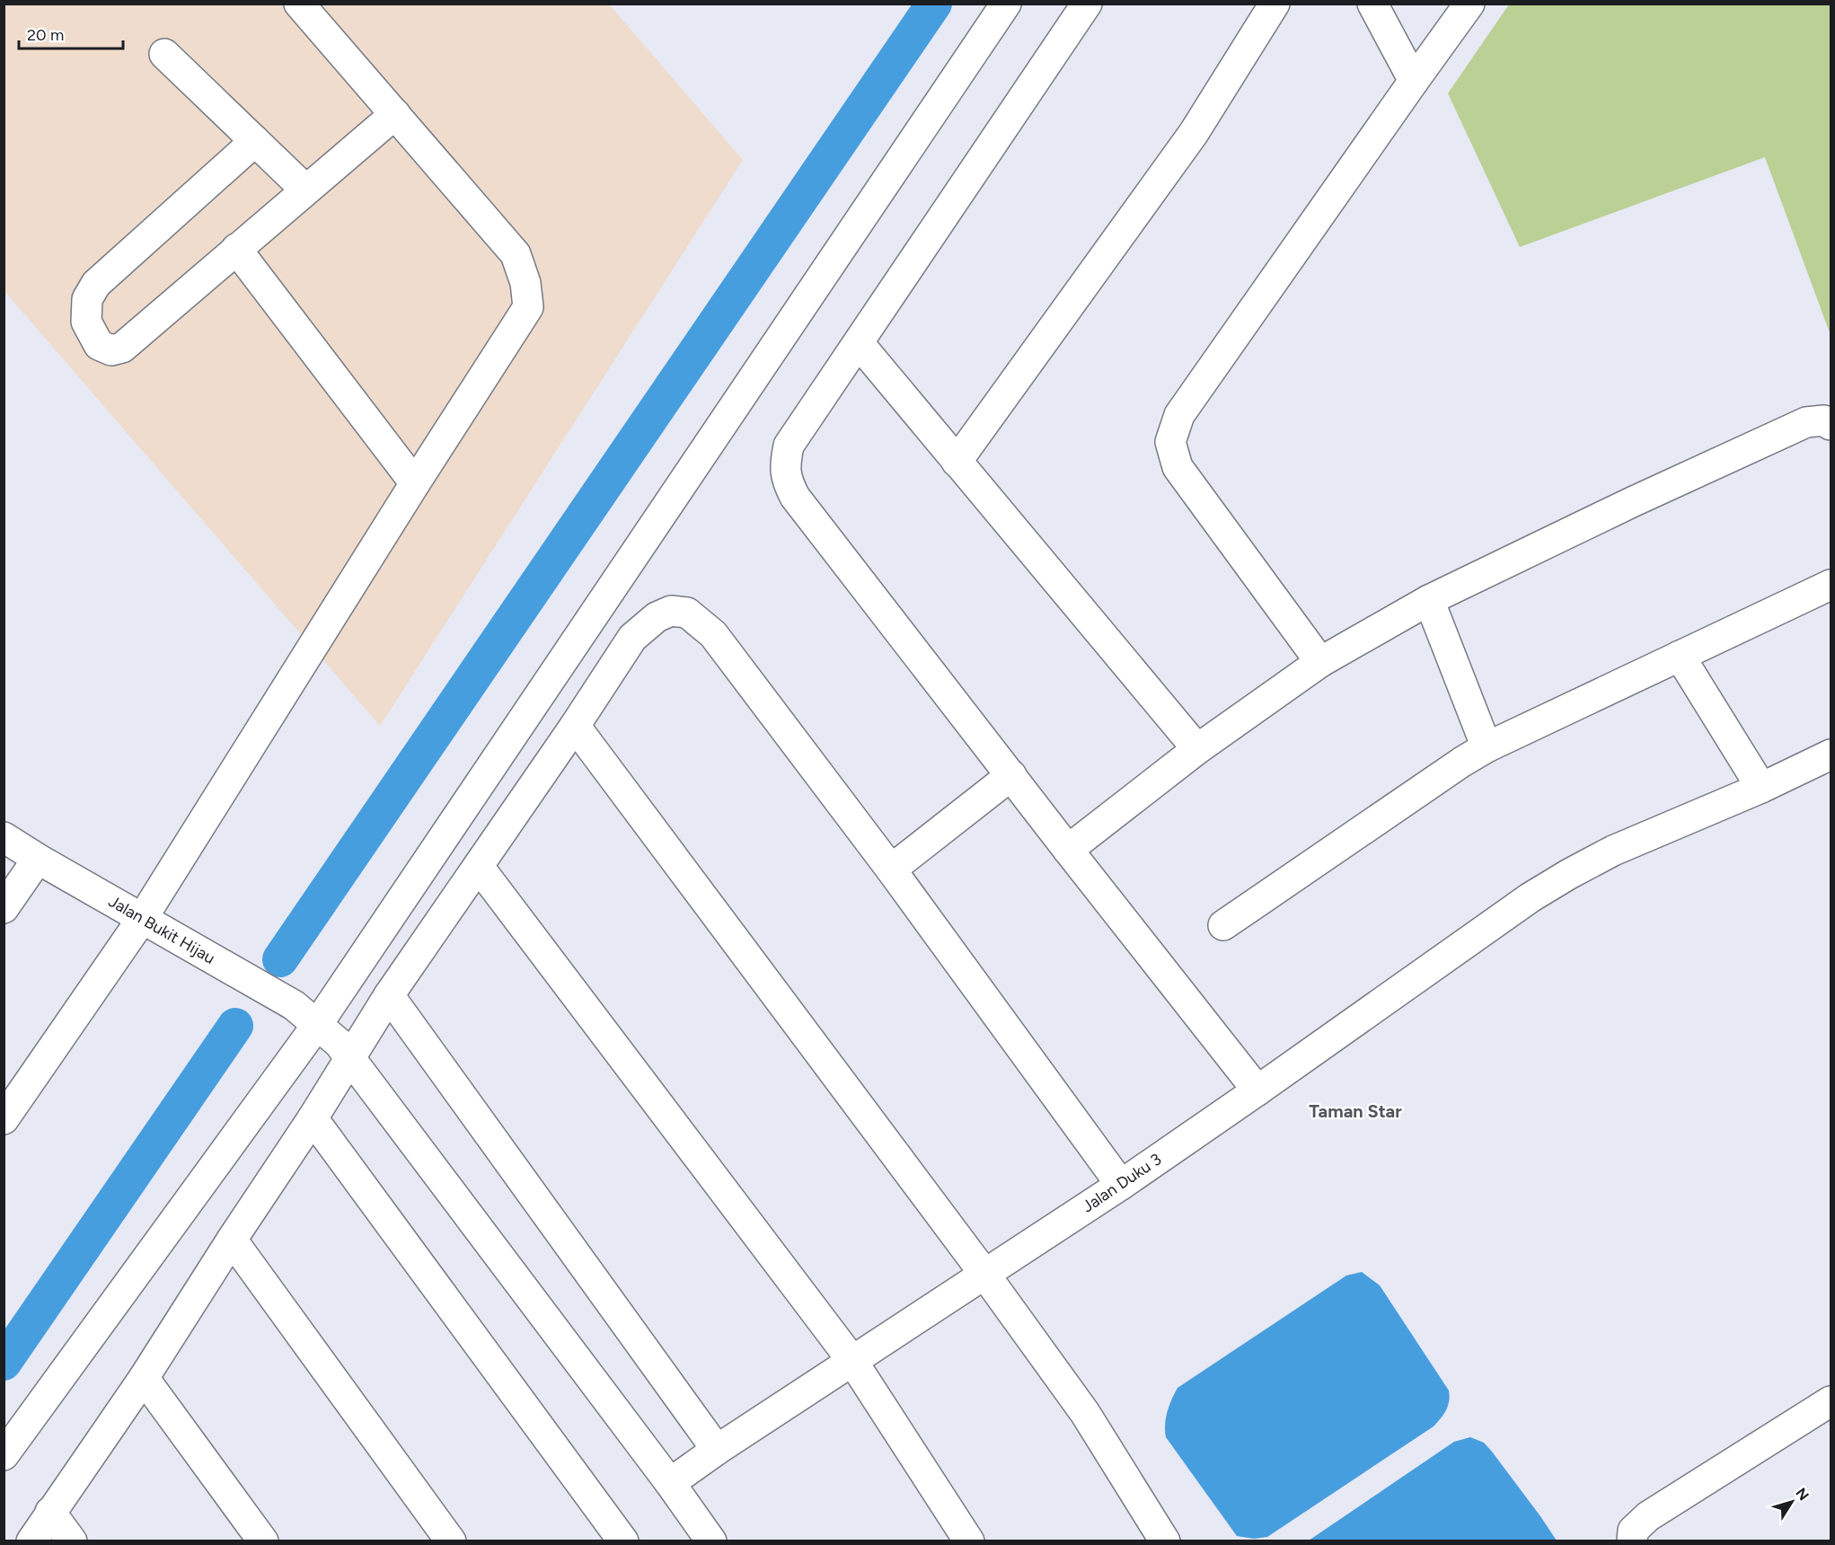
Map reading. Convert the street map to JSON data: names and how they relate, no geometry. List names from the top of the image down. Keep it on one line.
{"streets":{"street":["Jalan Bukit Hijau","Jalan Duku 3"]},"crossings":[["Jalan Bukit Hijau","Jalan Duku 3"]],"districts":["Taman Star"],"scale_bar":"20 m","north":"top right"}
